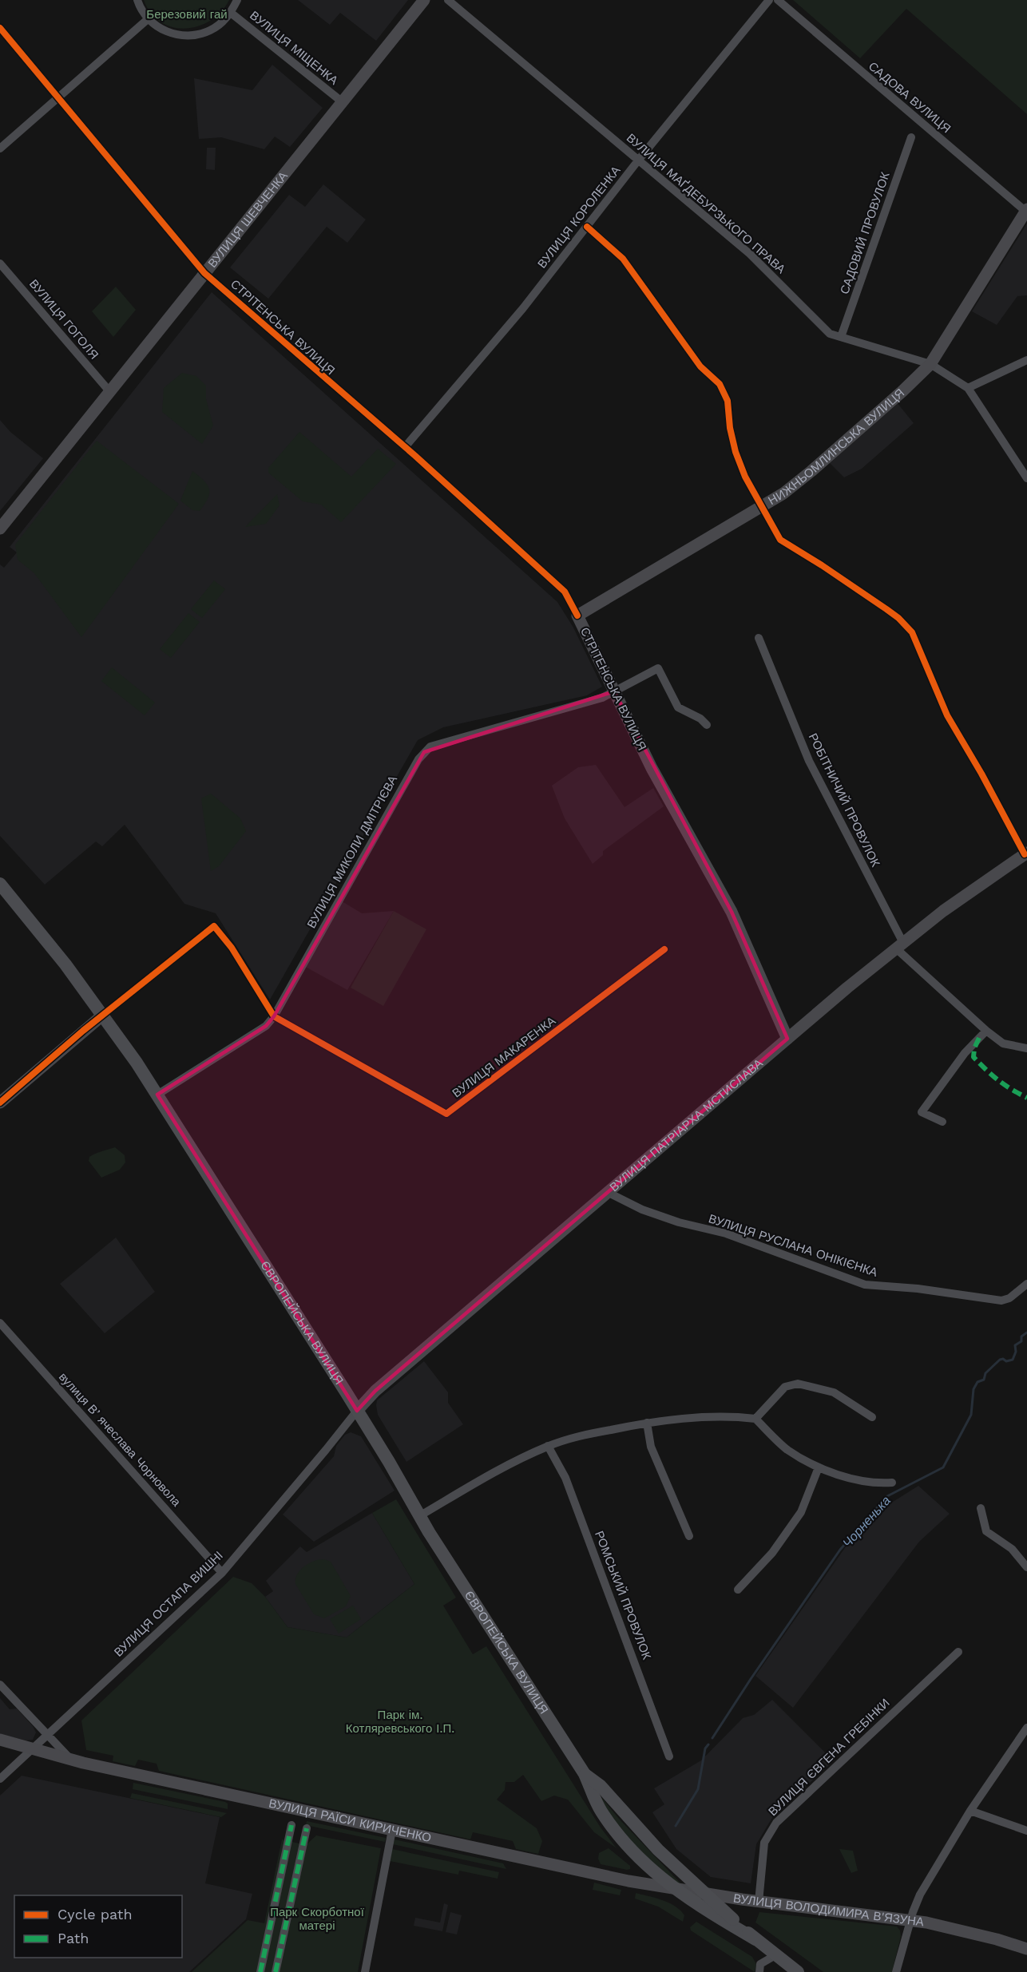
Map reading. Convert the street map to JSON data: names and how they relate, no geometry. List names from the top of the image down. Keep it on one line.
{"streets":{"main road":["ВУЛИЦЯ ШЕВЧЕНКА","СТРІТЕНСЬКА ВУЛИЦЯ","НИЖНЬОМЛИНСЬКА ВУЛИЦЯ","ВУЛИЦЯ ПАТРІАРХА МСТИСЛАВА","ЄВРОПЕЙСЬКА ВУЛИЦЯ","ВУЛИЦЯ РАЇСИ КИРИЧЕНКО","ВУЛИЦЯ ВОЛОДИМИРА В'ЯЗУНА"],"street":["ВУЛИЦЯ МІЩЕНКА","САДОВА ВУЛИЦЯ","ВУЛИЦЯ МАҐДЕБУРЗЬКОГО ПРАВА","ВУЛИЦЯ КОРОЛЕНКА","САДОВИЙ ПРОВУЛОК","ВУЛИЦЯ ГОГОЛЯ","РОБІТНИЧИЙ ПРОВУЛОК","ВУЛИЦЯ МИКОЛИ ДМІТРІЄВА","ВУЛИЦЯ МАКАРЕНКА","ВУЛИЦЯ РУСЛАНА ОНІКІЄНКА","вулиця Вʼячеслава Чорновола","РОМСЬКИЙ ПРОВУЛОК","ВУЛИЦЯ ОСТАПА ВИШНІ","ВУЛИЦЯ ЄВГЕНА ГРЕБІНКИ"]},"crossings":[["ВУЛИЦЯ МІЩЕНКА","ВУЛИЦЯ ШЕВЧЕНКА"],["САДОВА ВУЛИЦЯ","НИЖНЬОМЛИНСЬКА ВУЛИЦЯ"],["ВУЛИЦЯ МАҐДЕБУРЗЬКОГО ПРАВА","ВУЛИЦЯ КОРОЛЕНКА"],["ВУЛИЦЯ МАҐДЕБУРЗЬКОГО ПРАВА","САДОВИЙ ПРОВУЛОК"],["ВУЛИЦЯ МАҐДЕБУРЗЬКОГО ПРАВА","НИЖНЬОМЛИНСЬКА ВУЛИЦЯ"],["ВУЛИЦЯ КОРОЛЕНКА","СТРІТЕНСЬКА ВУЛИЦЯ"],["ВУЛИЦЯ ШЕВЧЕНКА","ВУЛИЦЯ ГОГОЛЯ"],["ВУЛИЦЯ ШЕВЧЕНКА","СТРІТЕНСЬКА ВУЛИЦЯ"],["СТРІТЕНСЬКА ВУЛИЦЯ","НИЖНЬОМЛИНСЬКА ВУЛИЦЯ"],["СТРІТЕНСЬКА ВУЛИЦЯ","ВУЛИЦЯ МИКОЛИ ДМІТРІЄВА"],["СТРІТЕНСЬКА ВУЛИЦЯ","ВУЛИЦЯ ПАТРІАРХА МСТИСЛАВА"],["РОБІТНИЧИЙ ПРОВУЛОК","ВУЛИЦЯ ПАТРІАРХА МСТИСЛАВА"],["ВУЛИЦЯ МИКОЛИ ДМІТРІЄВА","ВУЛИЦЯ МАКАРЕНКА"],["ВУЛИЦЯ МИКОЛИ ДМІТРІЄВА","ЄВРОПЕЙСЬКА ВУЛИЦЯ"],["ВУЛИЦЯ ПАТРІАРХА МСТИСЛАВА","ВУЛИЦЯ РУСЛАНА ОНІКІЄНКА"],["ВУЛИЦЯ ПАТРІАРХА МСТИСЛАВА","ЄВРОПЕЙСЬКА ВУЛИЦЯ"],["ВУЛИЦЯ ПАТРІАРХА МСТИСЛАВА","ВУЛИЦЯ ОСТАПА ВИШНІ"],["ЄВРОПЕЙСЬКА ВУЛИЦЯ","ВУЛИЦЯ ОСТАПА ВИШНІ"],["ЄВРОПЕЙСЬКА ВУЛИЦЯ","ВУЛИЦЯ ВОЛОДИМИРА В'ЯЗУНА"],["вулиця Вʼячеслава Чорновола","ВУЛИЦЯ ОСТАПА ВИШНІ"],["ВУЛИЦЯ ОСТАПА ВИШНІ","ВУЛИЦЯ РАЇСИ КИРИЧЕНКО"],["ВУЛИЦЯ ЄВГЕНА ГРЕБІНКИ","ВУЛИЦЯ ВОЛОДИМИРА В'ЯЗУНА"],["ВУЛИЦЯ РАЇСИ КИРИЧЕНКО","ВУЛИЦЯ ВОЛОДИМИРА В'ЯЗУНА"]],"water":["Чорненька"],"parks":["Березовий гай","Парк ім. Котляревського І.П.","Парк Скорботної матері"],"legend":["Cycle path","Path"]}
